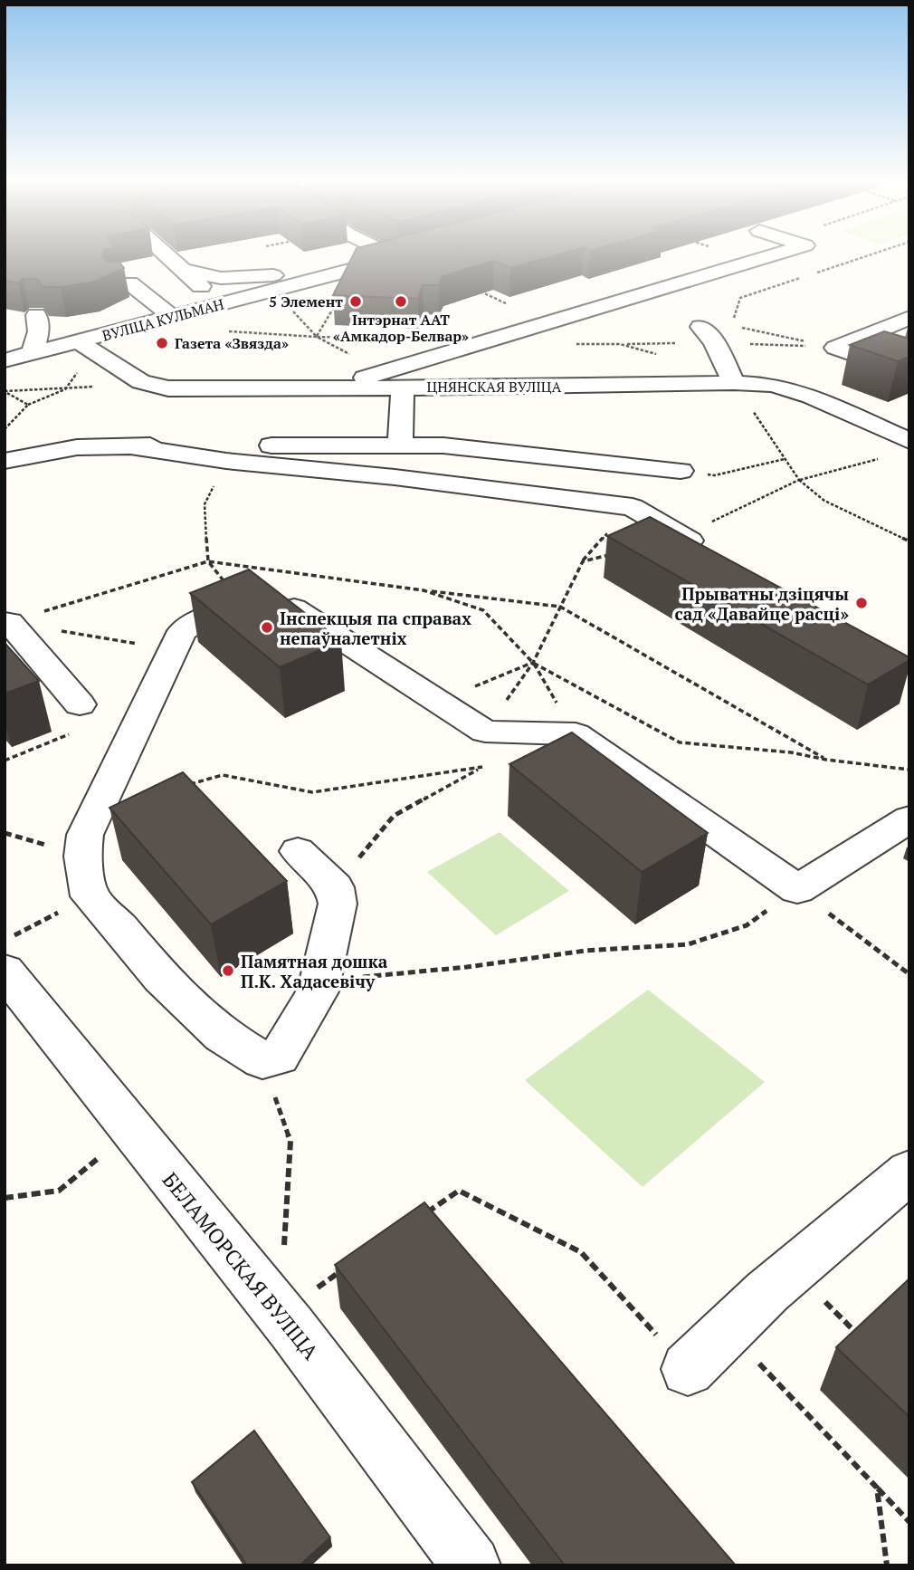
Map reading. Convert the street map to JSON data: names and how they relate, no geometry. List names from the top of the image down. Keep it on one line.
{"streets":{"street":["ВУЛІЦА КУЛЬМАН","ЦНЯНСКАЯ ВУЛІЦА","БЕЛАМОРСКАЯ ВУЛІЦА"]},"crossings":[["ВУЛІЦА КУЛЬМАН","ЦНЯНСКАЯ ВУЛІЦА"]],"places":["5 Элемент","Інтэрнат ААТ «Амкадор-Белвар»","Газета «Звязда»","Прыватны дзіцячы сад «Давайце расці»","Інспекцыя па справах непаўналетніх","Памятная дошка П.К. Хадасевічу"]}
